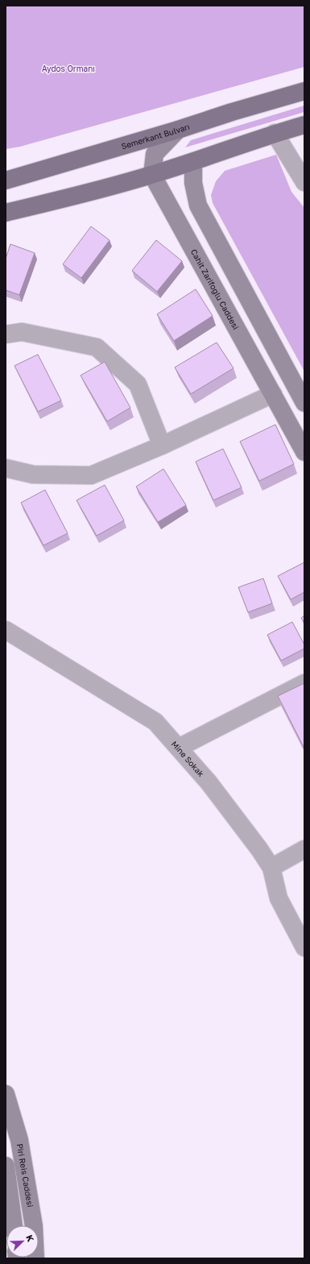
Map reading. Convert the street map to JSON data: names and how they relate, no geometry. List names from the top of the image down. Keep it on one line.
{"streets":{"main road":["Semerkant Bulvarı","Cahit Zarifoğlu Caddesi","Piri Reis Caddesi"],"street":["Mine Sokak"]},"parks":["Aydos Ormanı"],"north":"top right"}
